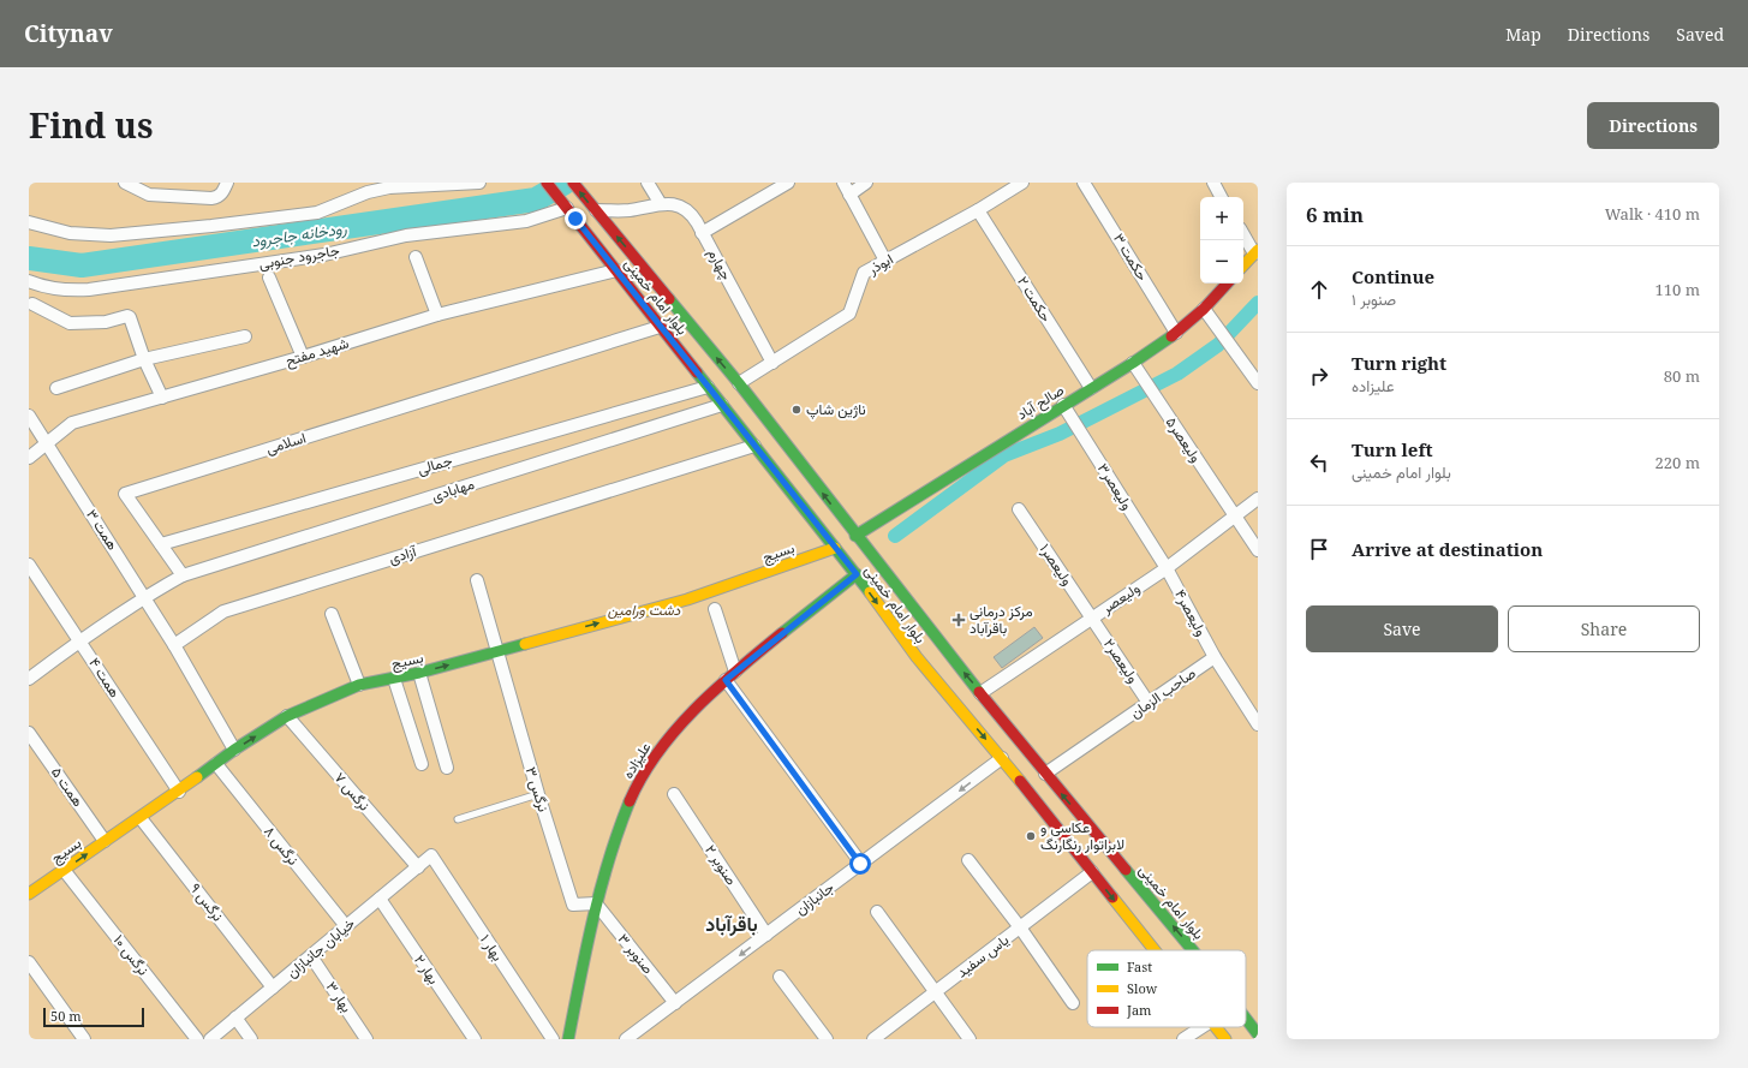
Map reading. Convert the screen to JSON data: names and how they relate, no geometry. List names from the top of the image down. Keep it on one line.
{"streets":{"main road":["بلوار امام خمینی","صالح آباد","بسیج","علیزاده"],"street":["جاجرود جنوبی","حکمت ۳","چهارم","ابوذر","حکمت ۲","شهید مفتح","ولیعصر۵","اسلامی","جمالی","ولیعصر۳","مهابادی","همت ۳","آزادی","ولیعصر۱","ولیعصر","ولیعصر۴","ولیعصر۲","همت ۴","صاحب الزمان","همت ۵","نرگس ۳","نرگس ۷","نرگس ۸","صنوبر ۲","جانبازان","نرگس ۹","خیابان جانبازان","بهار ۱","صنوبر ۳","نرگس ۱۰","یاس سفید","بهار ۲","بهار ۳"]},"crossings":[["جاجرود جنوبی","بلوار امام خمینی"],["حکمت ۳","صالح آباد"],["چهارم","ابوذر"],["چهارم","بلوار امام خمینی"],["ابوذر","بلوار امام خمینی"],["ابوذر","حکمت ۲"],["بلوار امام خمینی","شهید مفتح"],["بلوار امام خمینی","صالح آباد"],["بلوار امام خمینی","اسلامی"],["بلوار امام خمینی","جمالی"],["بلوار امام خمینی","مهابادی"],["بلوار امام خمینی","بسیج"],["بلوار امام خمینی","آزادی"],["بلوار امام خمینی","ولیعصر"],["بلوار امام خمینی","صاحب الزمان"],["بلوار امام خمینی","علیزاده"],["بلوار امام خمینی","جانبازان"],["بلوار امام خمینی","یاس سفید"],["حکمت ۲","صالح آباد"],["شهید مفتح","همت ۳"],["صالح آباد","ولیعصر۵"],["صالح آباد","ولیعصر۳"],["ولیعصر۵","ولیعصر"],["اسلامی","جمالی"],["اسلامی","مهابادی"],["ولیعصر۳","ولیعصر"],["ولیعصر۳","ولیعصر۴"],["همت ۳","آزادی"],["بسیج","همت ۴"],["بسیج","همت ۵"],["بسیج","نرگس ۳"],["بسیج","نرگس ۷"],["بسیج","نرگس ۸"],["بسیج","نرگس ۹"],["بسیج","نرگس ۱۰"],["ولیعصر۱","ولیعصر"],["ولیعصر۱","ولیعصر۲"],["ولیعصر","ولیعصر۴"],["ولیعصر","ولیعصر۲"],["ولیعصر۴","صاحب الزمان"],["ولیعصر۲","صاحب الزمان"],["علیزاده","نرگس ۳"],["علیزاده","صنوبر ۳"],["نرگس ۳","صنوبر ۳"],["نرگس ۷","خیابان جانبازان"],["نرگس ۸","خیابان جانبازان"],["صنوبر ۲","جانبازان"],["جانبازان","صنوبر ۳"],["نرگس ۹","خیابان جانبازان"],["خیابان جانبازان","بهار ۱"],["خیابان جانبازان","بهار ۲"],["خیابان جانبازان","بهار ۳"]],"one_way":["بسیج","جانبازان"],"districts":["باقرآباد"],"water":["رودخانه جاجرود"],"parks":["دشت ورامین"],"places":{"other":["ناژین شاپ","عکاسی و لابراتوار رنگارنگ"],"health":["مرکز درمانی باقرآباد"]},"legend":["Fast","Slow","Jam"],"scale_bar":"50 m","page":{"header":"Citynav","nav":["Map","Directions","Saved"],"title":"Find us","buttons":["Directions",["Save","Share"]],"heading":["6 min","Walk · 410 m"],"map_buttons":["+","−"],"list":[["Continue","صنوبر ۱","110 m"],["Turn right","علیزاده","80 m"],["Turn left","بلوار امام خمینی","220 m"],"Arrive at destination"],"scale":"50 m"}}
